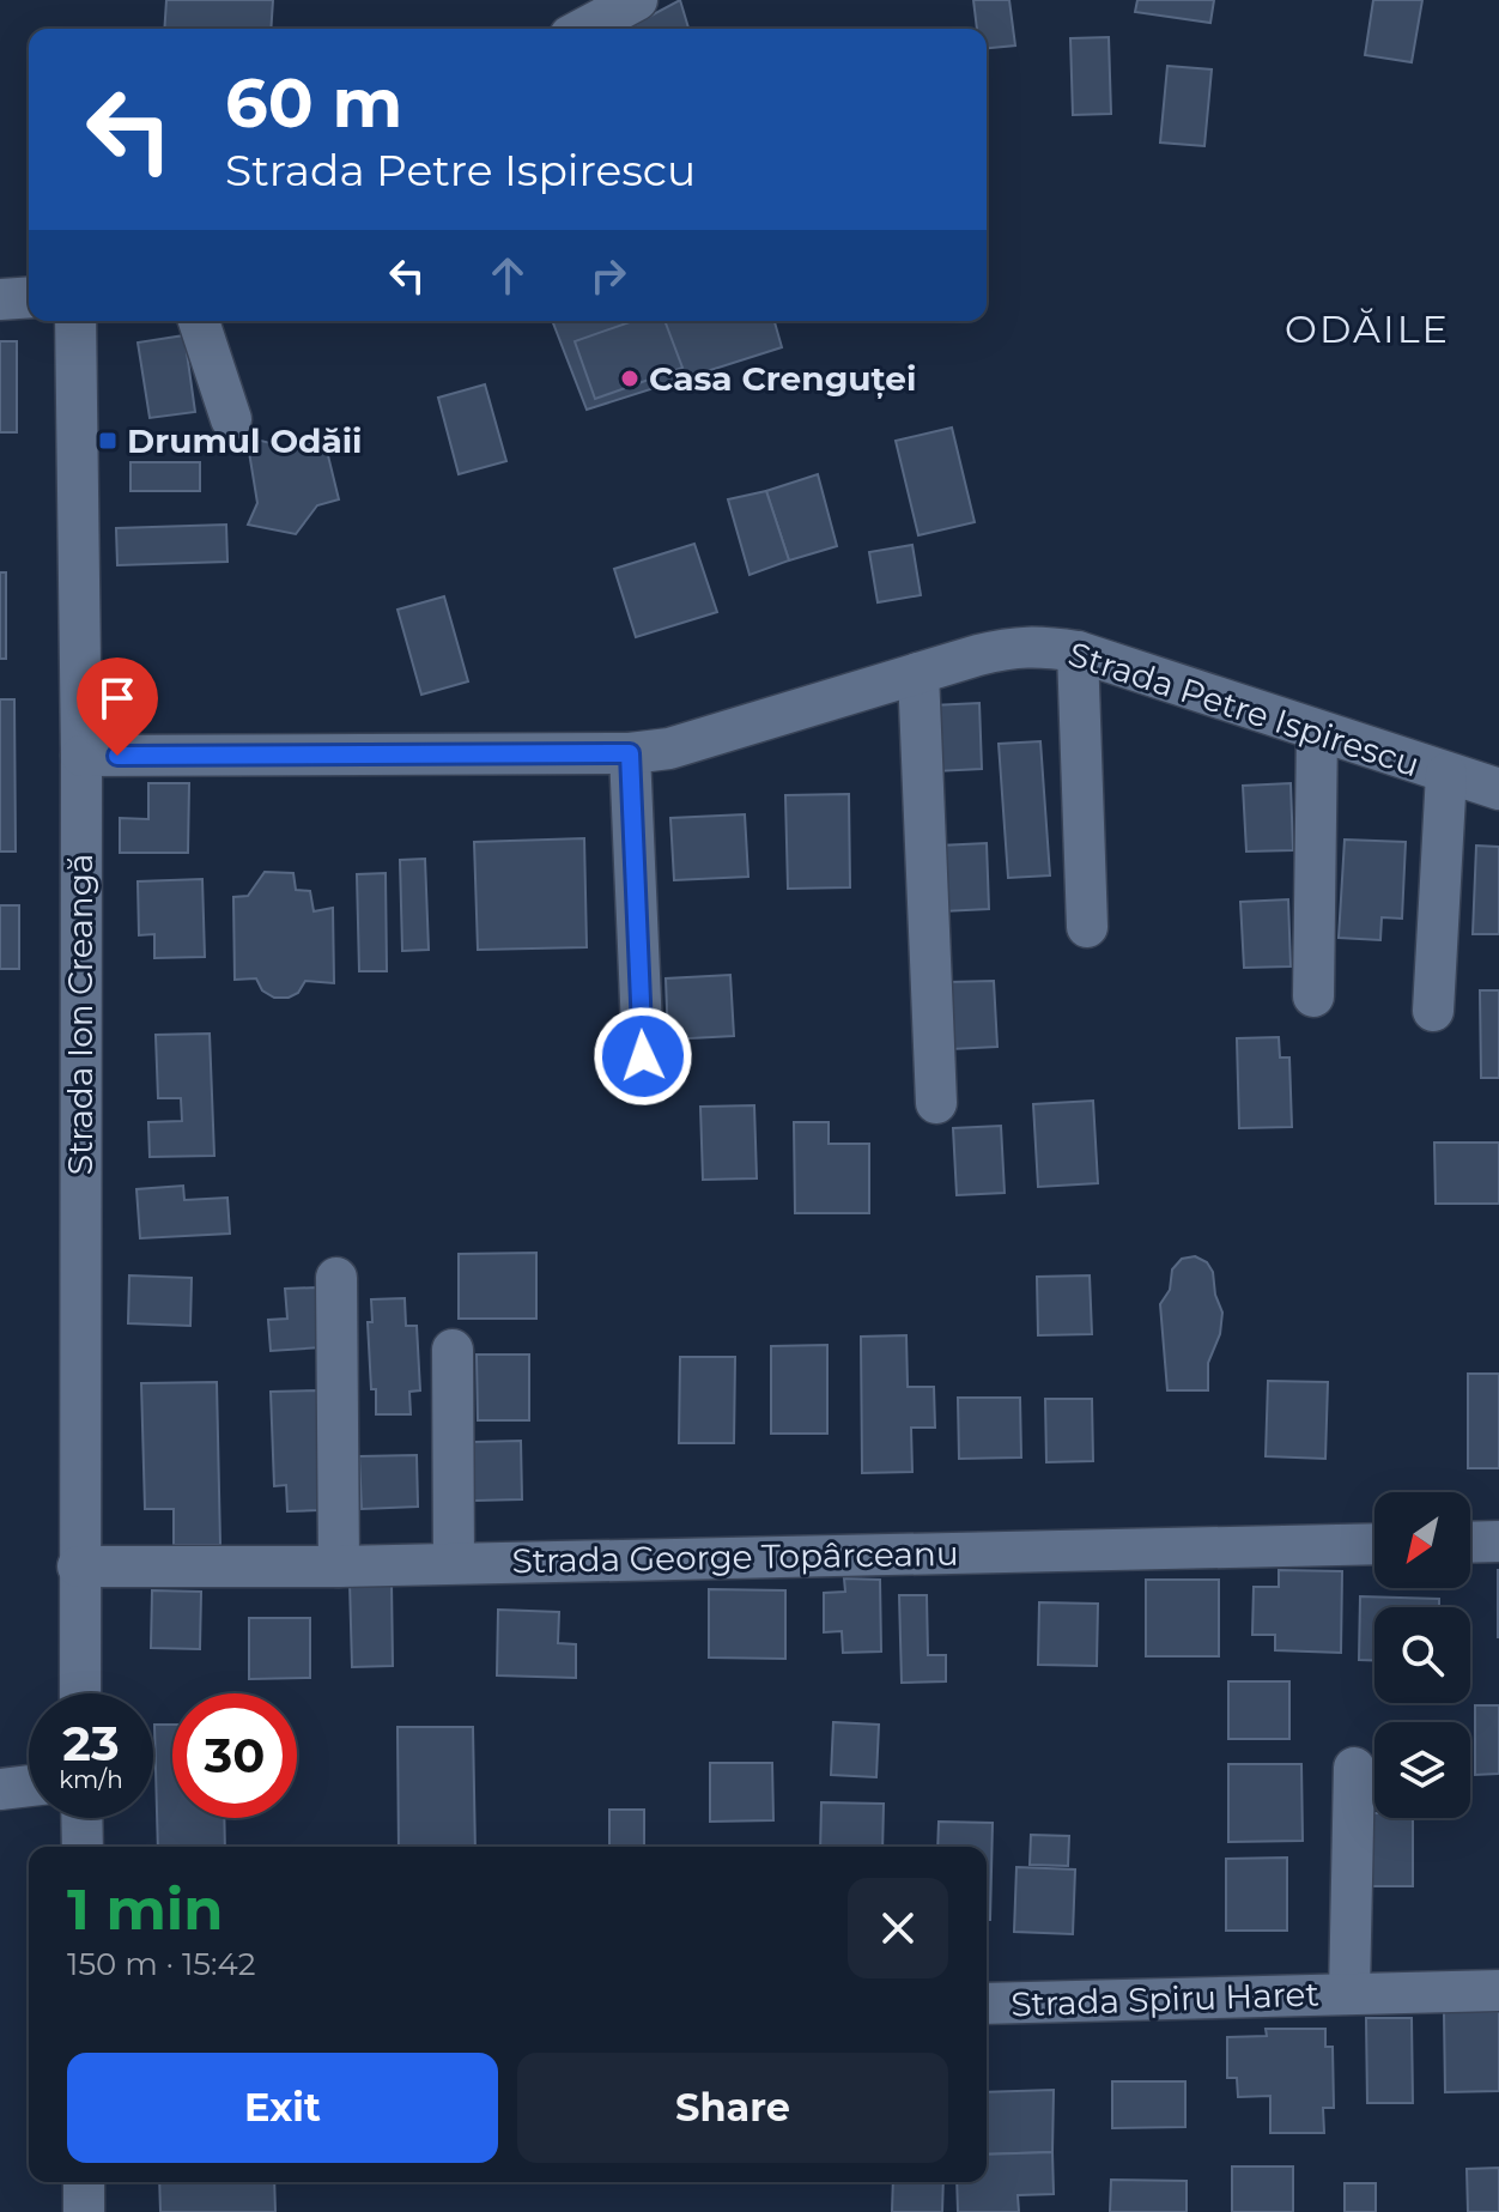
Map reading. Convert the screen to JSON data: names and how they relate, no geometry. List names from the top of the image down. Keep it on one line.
{"streets":{"street":["Strada Petre Ispirescu","Strada Ion Creangă","Strada George Topârceanu","Strada Spiru Haret"]},"crossings":[["Strada Petre Ispirescu","Strada Ion Creangă"],["Strada Ion Creangă","Strada George Topârceanu"]],"districts":["ODĂILE"],"places":{"other":["Casa Crenguței"],"transit":["Drumul Odăii"]},"north":"bottom left","page":{"turn":["60 m","Strada Petre Ispirescu"],"speed":"23 km/h","limit":"30","heading":["1 min","150 m · 15:42"],"buttons":["Exit","Share"]}}
